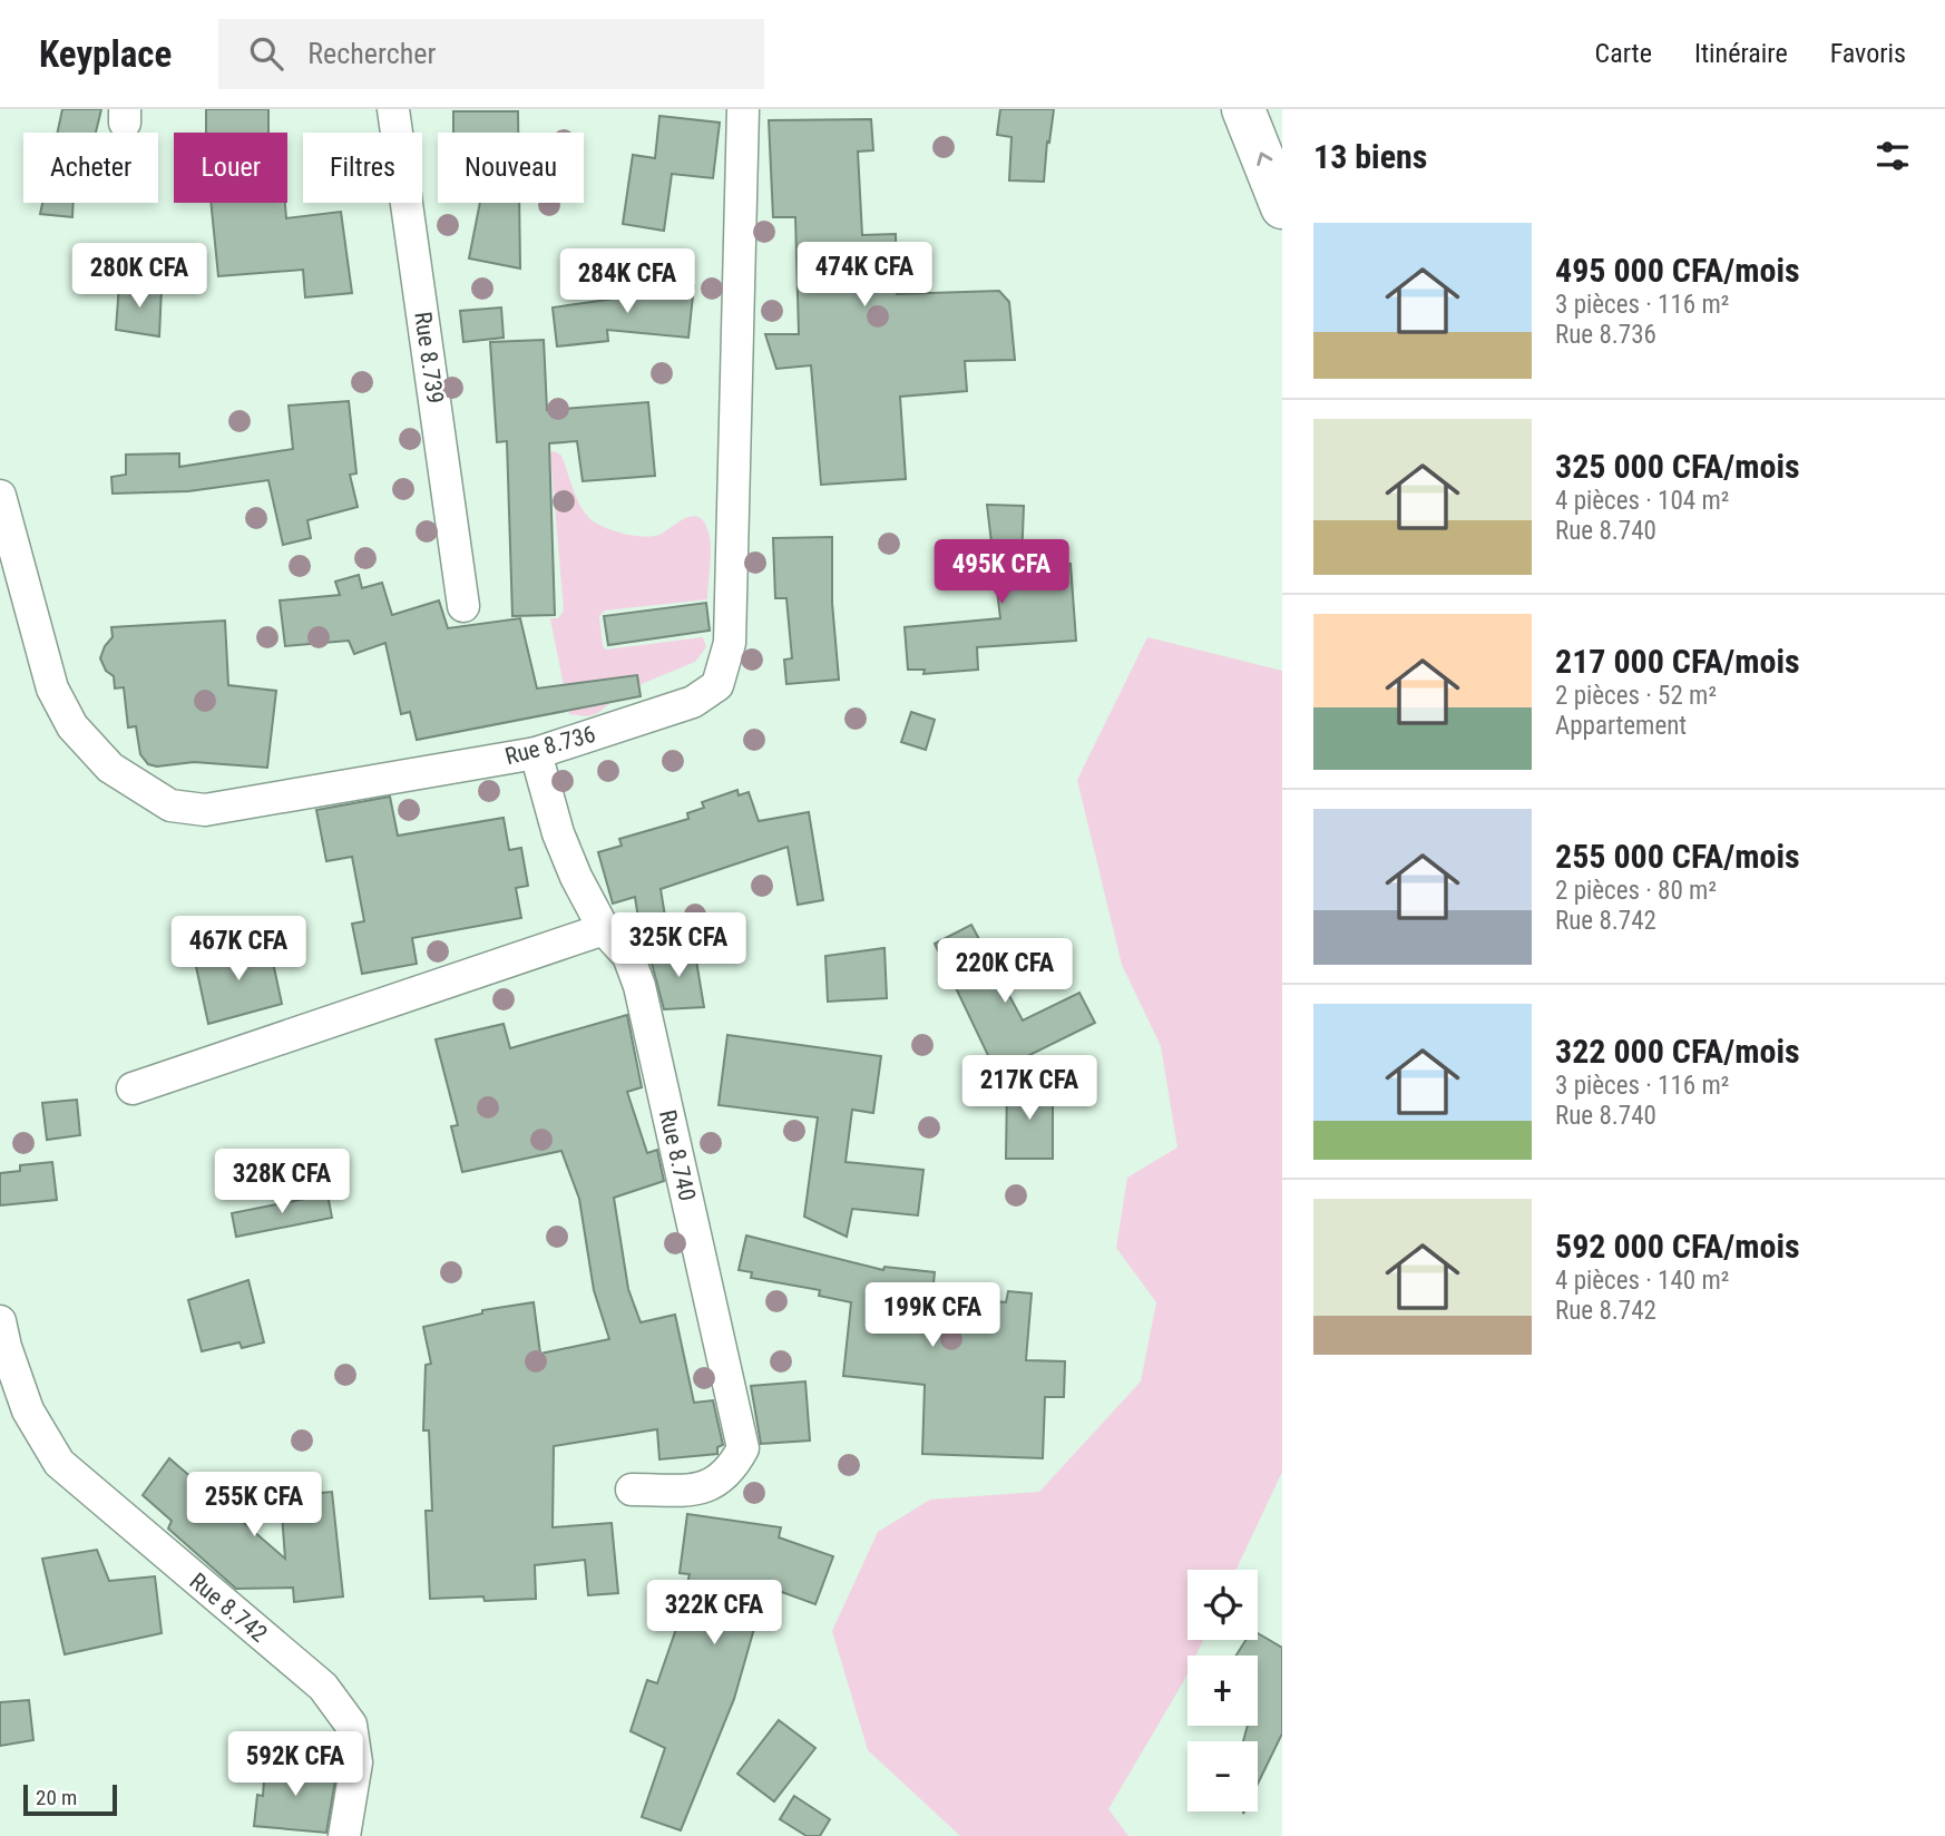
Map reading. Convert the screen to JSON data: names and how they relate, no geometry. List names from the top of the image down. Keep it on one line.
{"streets":{"street":["Rue 8.739","Rue 8.736","Rue 8.740","Rue 8.742"]},"crossings":[["Rue 8.736","Rue 8.740"]],"scale_bar":"20 m","page":{"header":"Keyplace","search":"Rechercher","nav":["Carte","Itinéraire","Favoris"],"heading":"13 biens","chip":["Acheter","Louer","Filtres","Nouveau"],"list":[{"name":"495 000 CFA/mois","note":"3 pièces · 116 m² · Rue 8.736"},{"name":"325 000 CFA/mois","note":"4 pièces · 104 m² · Rue 8.740"},{"name":"217 000 CFA/mois","note":"2 pièces · 52 m² · Appartement"},{"name":"255 000 CFA/mois","note":"2 pièces · 80 m² · Rue 8.742"},{"name":"322 000 CFA/mois","note":"3 pièces · 116 m² · Rue 8.740"},{"name":"592 000 CFA/mois","note":"4 pièces · 140 m² · Rue 8.742"}],"price":["474K CFA","280K CFA","284K CFA","495K CFA","325K CFA","467K CFA","220K CFA","217K CFA","328K CFA","199K CFA","255K CFA","322K CFA","592K CFA"],"map_buttons":["+","−"],"scale":"20 m"}}
